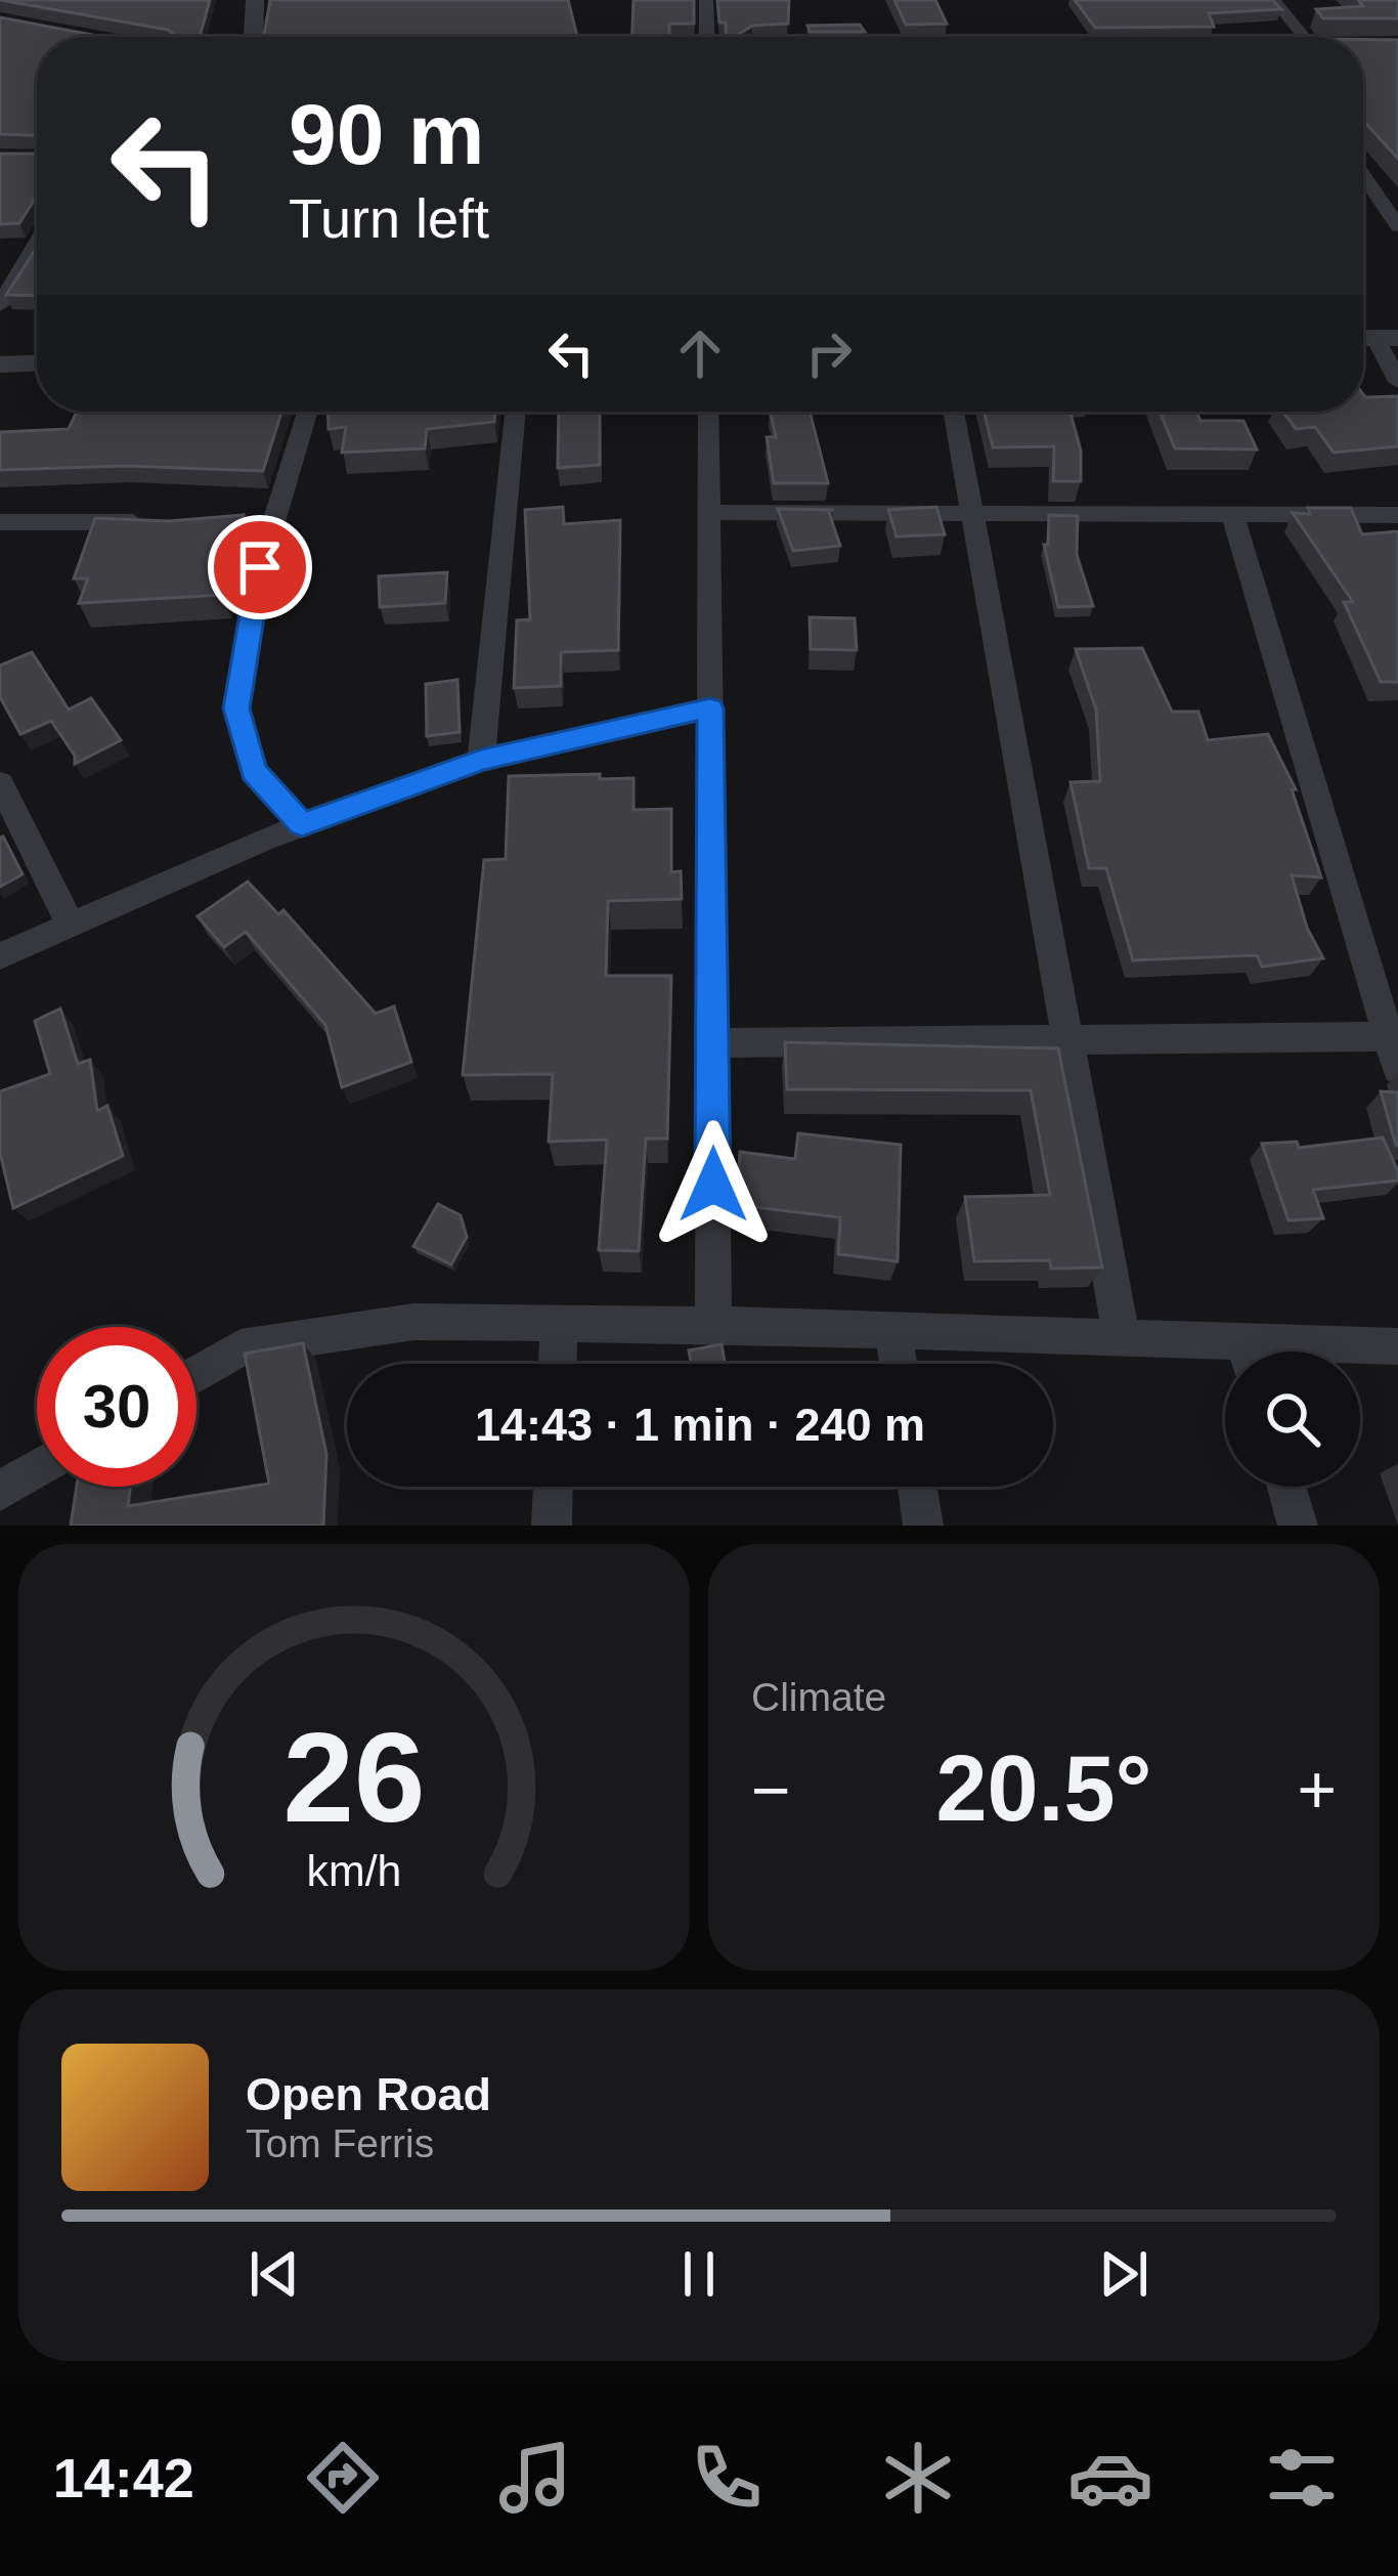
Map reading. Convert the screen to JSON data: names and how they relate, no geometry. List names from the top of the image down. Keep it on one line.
{"page":{"turn":["90 m","Turn left"],"limit":"30","trip":"14:43 · 1 min · 240 m","tile":"Climate","heat":["−","20.5°","+"],"song":["Open Road","Tom Ferris"],"tabs":"14:42","gauge":["26","km/h"]}}
